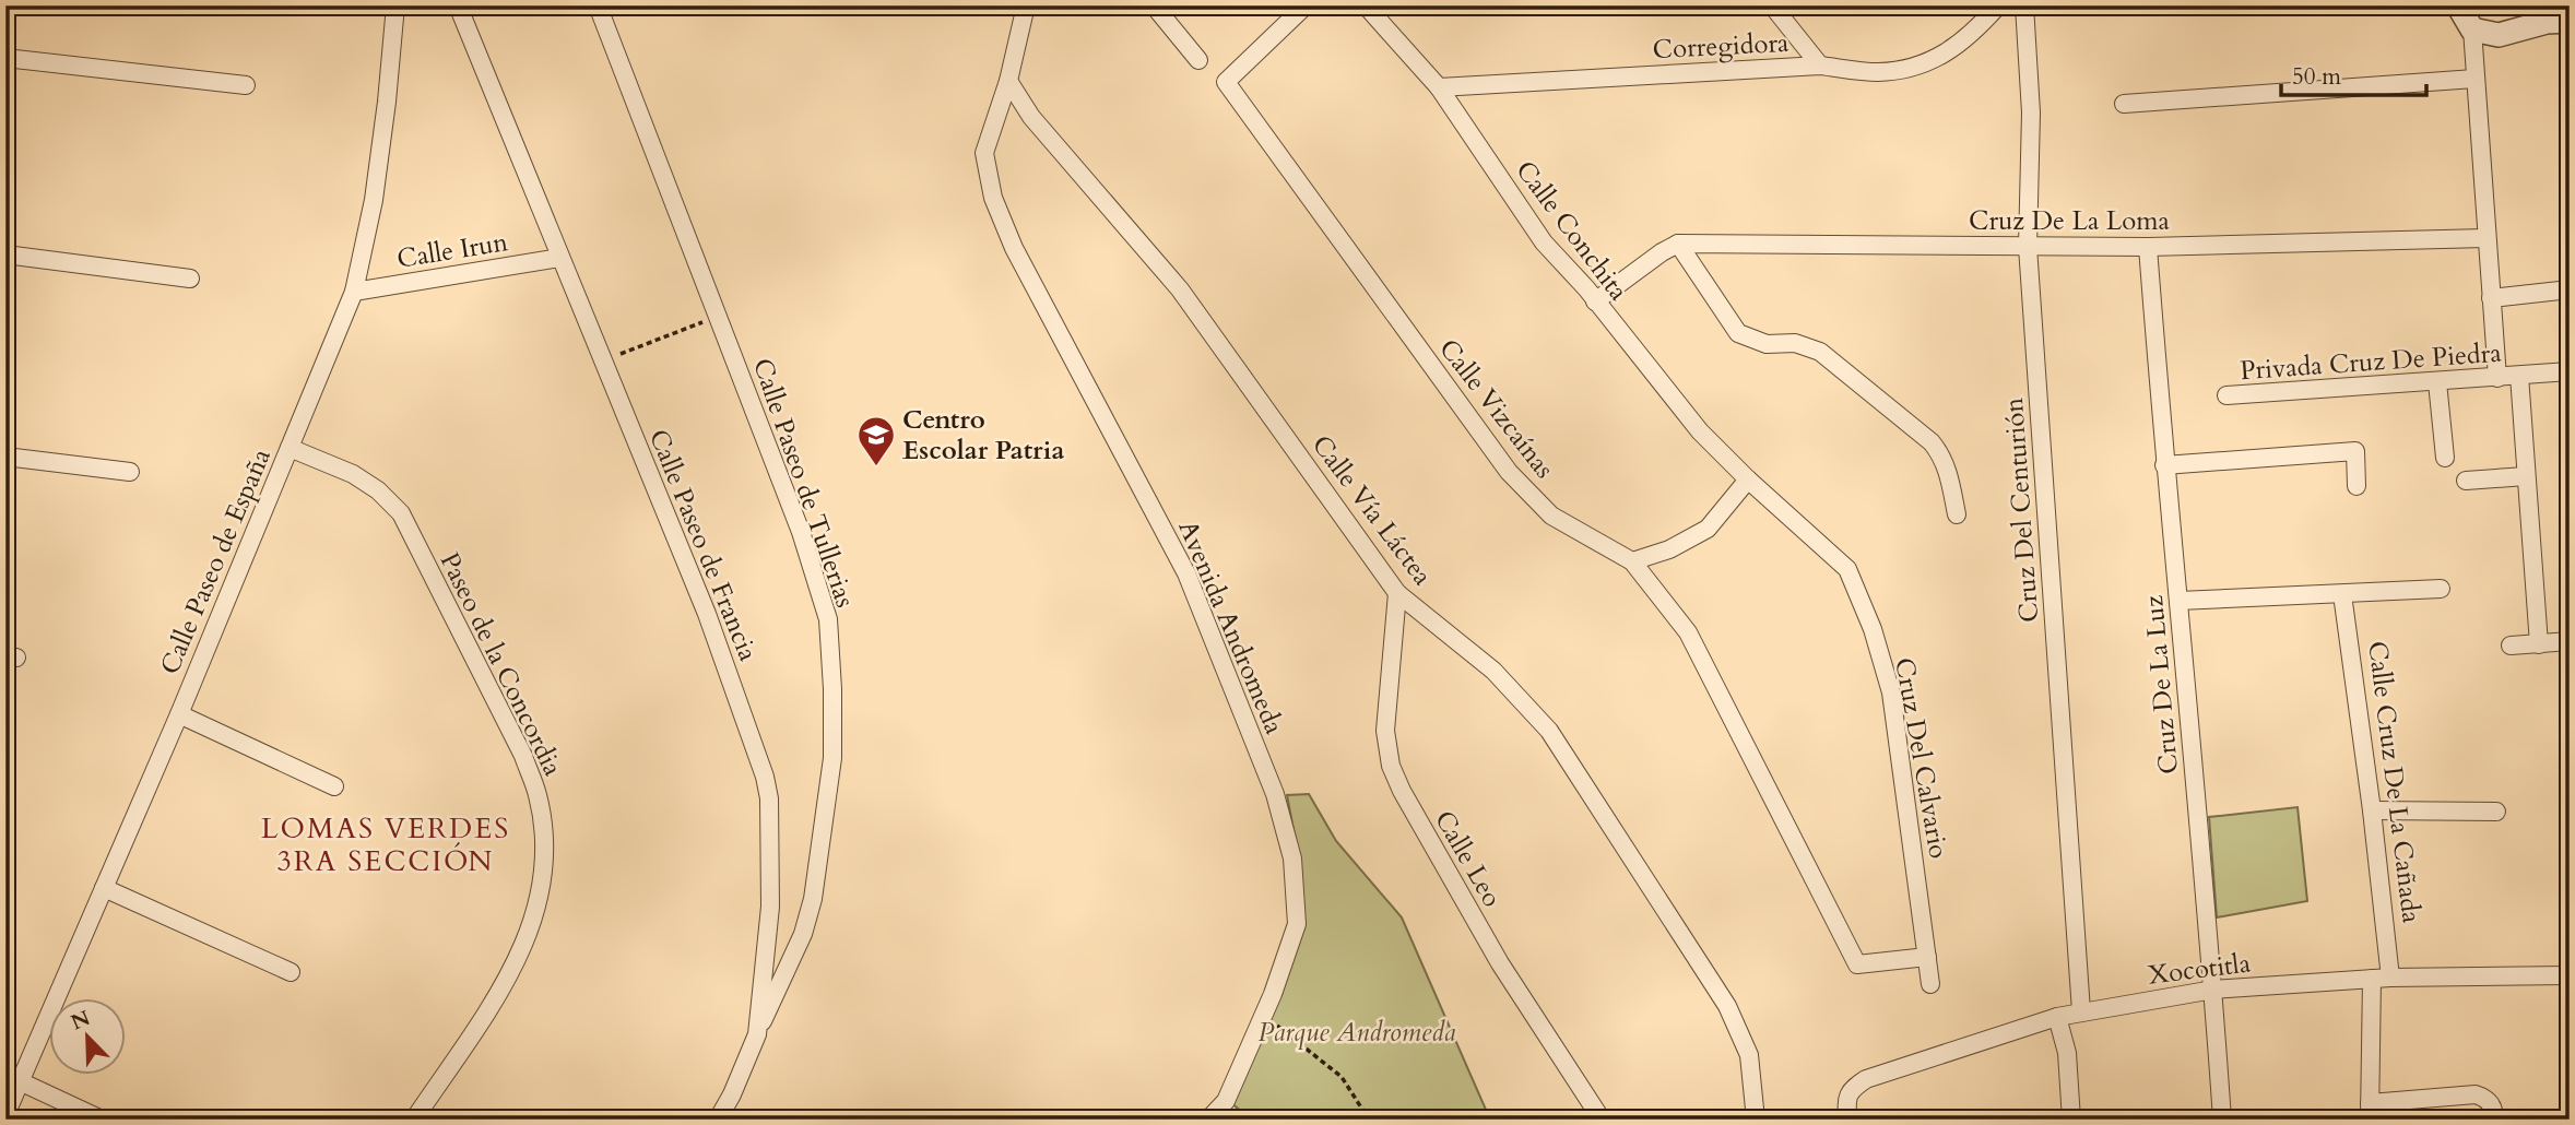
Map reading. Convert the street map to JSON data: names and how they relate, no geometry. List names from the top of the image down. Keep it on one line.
{"streets":{"street":["Corregidora","Cruz De La Loma","Calle Conchita","Calle Irun","Privada Cruz De Piedra","Calle Vizcaínas","Calle Paseo de Tullerias","Calle Vía Láctea","Cruz Del Centurión","Calle Paseo de Francia","Calle Paseo de España","Avenida Andromeda","Paseo de la Concordia","Cruz De La Luz","Cruz Del Calvario","Calle Cruz De La Cañada","Calle Leo","Xocotitla"]},"crossings":[["Corregidora","Calle Conchita"],["Cruz De La Loma","Cruz Del Centurión"],["Cruz De La Loma","Cruz De La Luz"],["Calle Conchita","Cruz Del Calvario"],["Calle Irun","Calle Paseo de Francia"],["Calle Irun","Calle Paseo de España"],["Calle Vizcaínas","Cruz Del Calvario"],["Calle Paseo de Tullerias","Calle Paseo de Francia"],["Calle Vía Láctea","Avenida Andromeda"],["Calle Vía Láctea","Calle Leo"],["Cruz Del Centurión","Xocotitla"],["Calle Paseo de España","Paseo de la Concordia"],["Cruz De La Luz","Xocotitla"],["Calle Cruz De La Cañada","Xocotitla"]],"districts":["LOMAS VERDES 3RA SECCIÓN"],"parks":["Parque Andromeda"],"places":{"school or university":["Centro Escolar Patria"]},"scale_bar":"50 m","north":"top left"}
